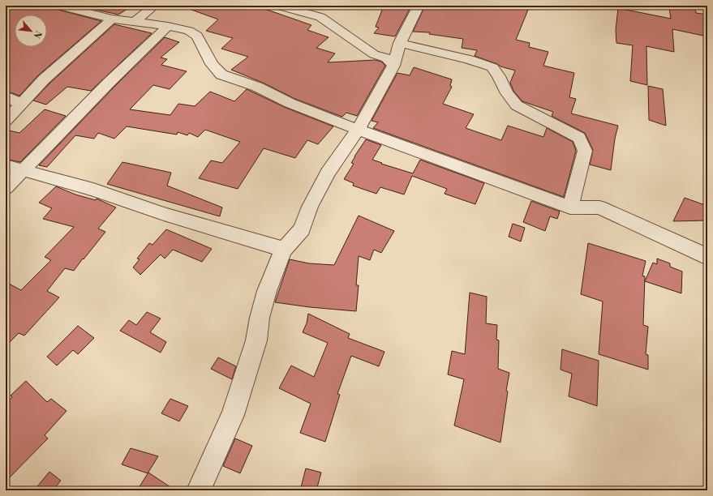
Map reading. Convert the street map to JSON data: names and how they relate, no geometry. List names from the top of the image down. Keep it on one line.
{"north":"bottom right"}
